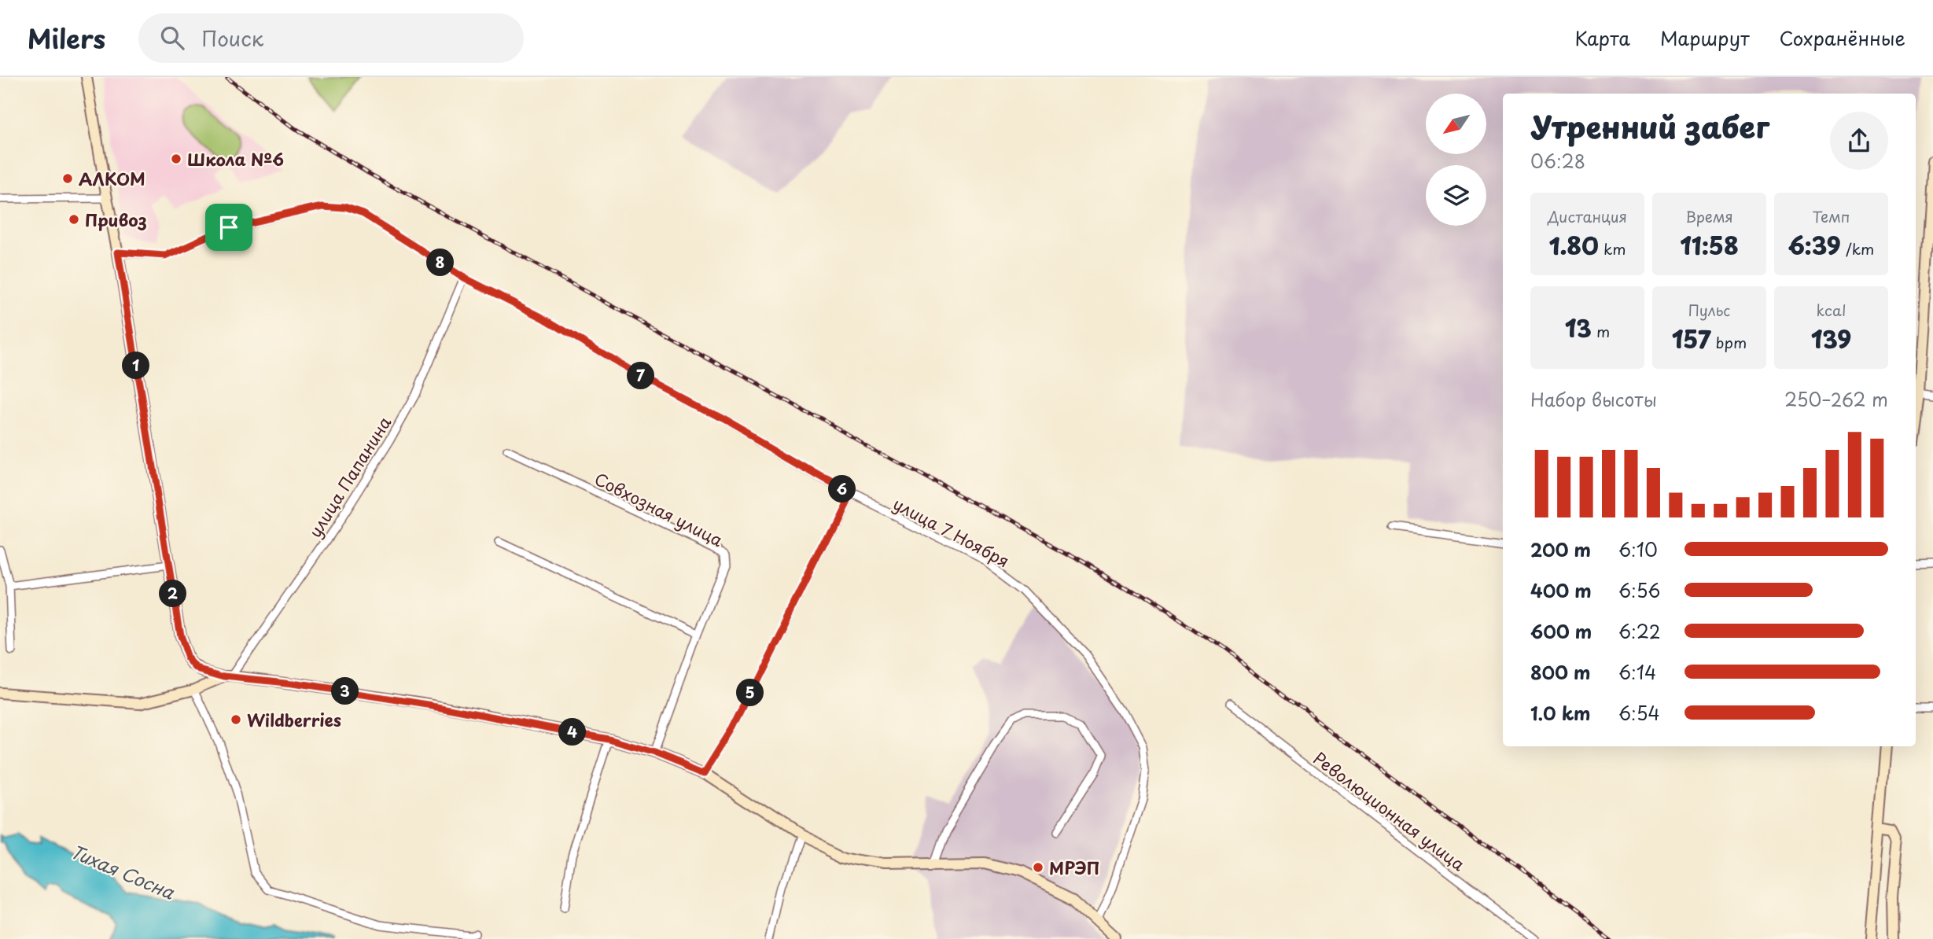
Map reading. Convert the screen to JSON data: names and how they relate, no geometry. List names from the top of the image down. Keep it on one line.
{"streets":{"street":["улица Папанина","Совхозная улица","улица 7 Ноября","Революционная улица"]},"crossings":[["улица Папанина","улица 7 Ноября"]],"water":["Тихая Сосна"],"places":["Школа №6","АЛКОМ","Привоз","Wildberries","МРЭП"],"north":"bottom left","page":{"header":"Milers","search":"Поиск","nav":["Карта","Маршрут","Сохранённые"],"heading":["Утренний забег","06:28"],"stats":[["Дистанция","1.80 km"],["Время","11:58"],["Темп","6:39 /km"],["13 m"],["Пульс","157 bpm"],["kcal","139"]],"pins":["8","1","7","6","2","3","5","4"],"chart":["Набор высоты","250–262 m"],"list":[{"name":"200 m","note":"6:10"},{"name":"400 m","note":"6:56"},{"name":"600 m","note":"6:22"},{"name":"800 m","note":"6:14"},{"name":"1.0 km","note":"6:54"}]}}
